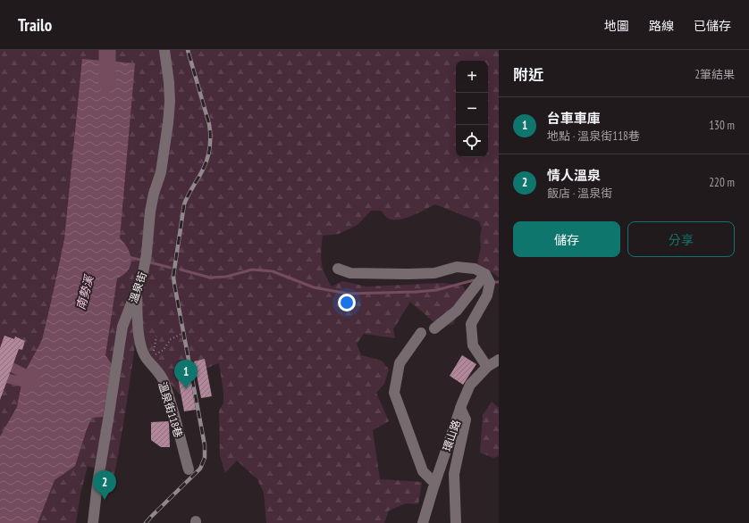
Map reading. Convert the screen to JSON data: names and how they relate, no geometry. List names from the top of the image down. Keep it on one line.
{"streets":{"street":["溫泉街","溫泉街118巷","環山路"]},"crossings":[["溫泉街","溫泉街118巷"]],"water":["南勢溪"],"page":{"header":"Trailo","nav":["地圖","路線","已儲存"],"heading":["附近","2筆結果"],"map_buttons":["+","−"],"list":[{"mark":"1","name":"台車車庫","note":"地點 · 溫泉街118巷","value":"130 m"},{"mark":"2","name":"情人溫泉","note":"飯店 · 溫泉街","value":"220 m"}],"buttons":["儲存","分享"],"pins":["1","2"]}}
